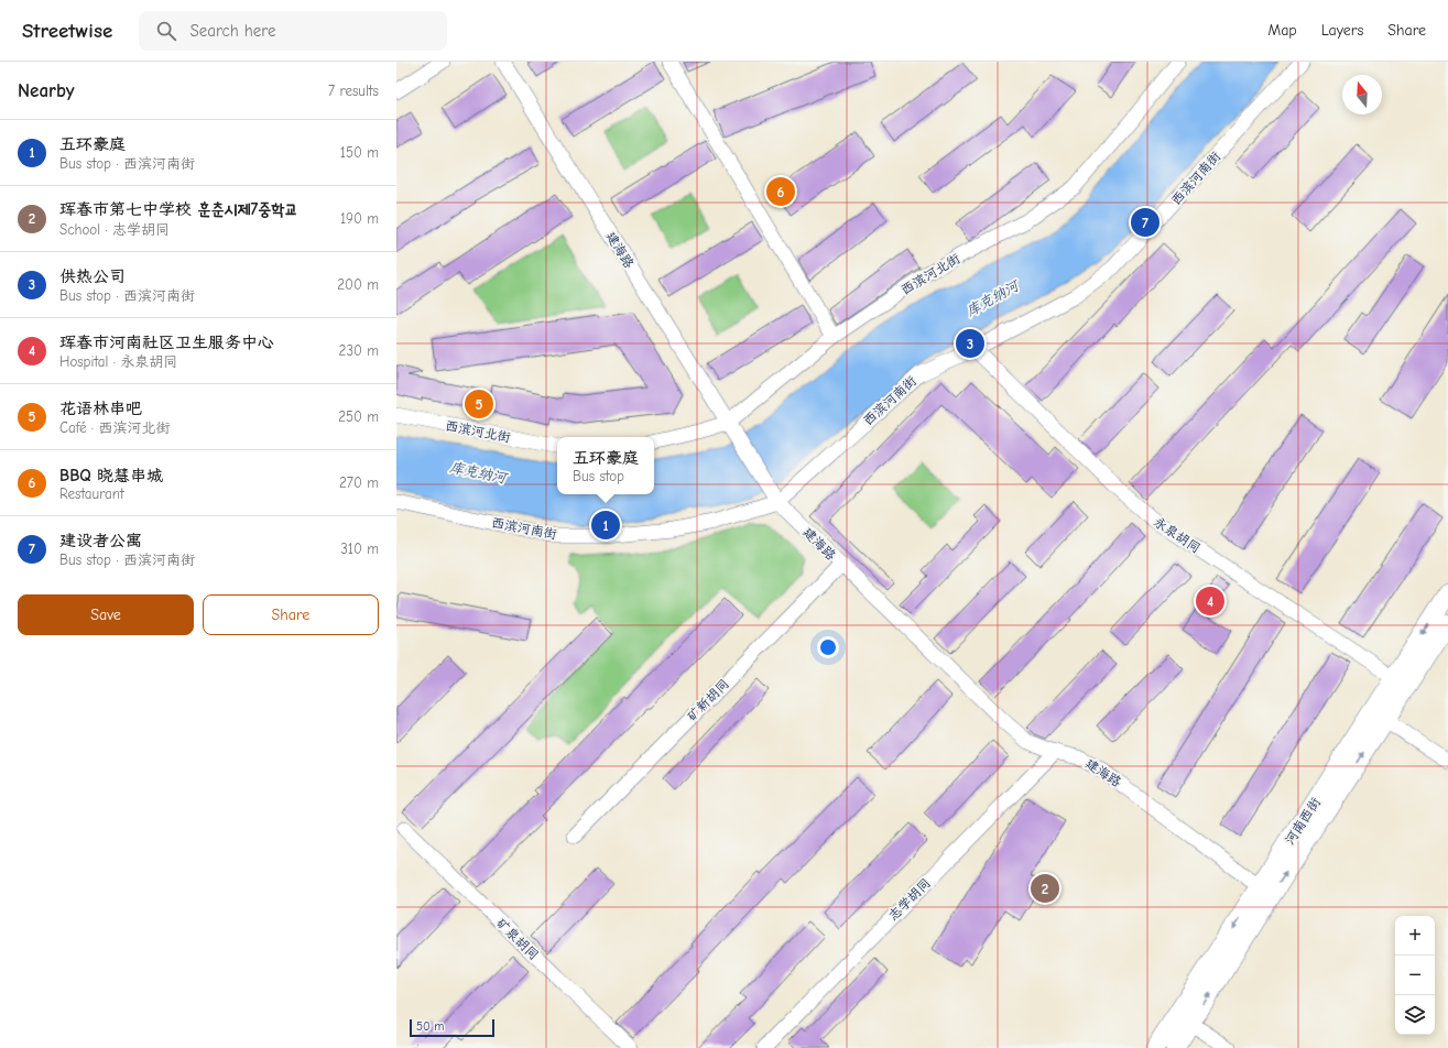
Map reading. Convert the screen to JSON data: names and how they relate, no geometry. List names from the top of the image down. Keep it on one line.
{"streets":{"main road":["河南西街"],"street":["西滨河南街","建海路","西滨河北街","永泉胡同","矿新胡同","志学胡同","矿泉胡同"]},"crossings":[["西滨河南街","建海路"],["西滨河南街","永泉胡同"],["建海路","西滨河北街"],["建海路","矿新胡同"],["建海路","河南西街"],["建海路","志学胡同"],["永泉胡同","河南西街"]],"water":["库克纳河"],"scale_bar":"50 m","north":"top","page":{"header":"Streetwise","search":"Search here","nav":["Map","Layers","Share"],"heading":["Nearby","7 results"],"list":[{"mark":"1","name":"五环豪庭","note":"Bus stop · 西滨河南街","value":"150 m"},{"mark":"2","name":"珲春市第七中学校 훈춘시제7중학교","note":"School · 志学胡同","value":"190 m"},{"mark":"3","name":"供热公司","note":"Bus stop · 西滨河南街","value":"200 m"},{"mark":"4","name":"珲春市河南社区卫生服务中心","note":"Hospital · 永泉胡同","value":"230 m"},{"mark":"5","name":"花语林串吧","note":"Café · 西滨河北街","value":"250 m"},{"mark":"6","name":"BBQ 晓慧串城","note":"Restaurant","value":"270 m"},{"mark":"7","name":"建设者公寓","note":"Bus stop · 西滨河南街","value":"310 m"}],"pins":["6","7","3","5","1","4","2"],"popup":["五环豪庭","Bus stop"],"buttons":["Save","Share"],"map_buttons":["+","−"],"scale":"50 m"}}
